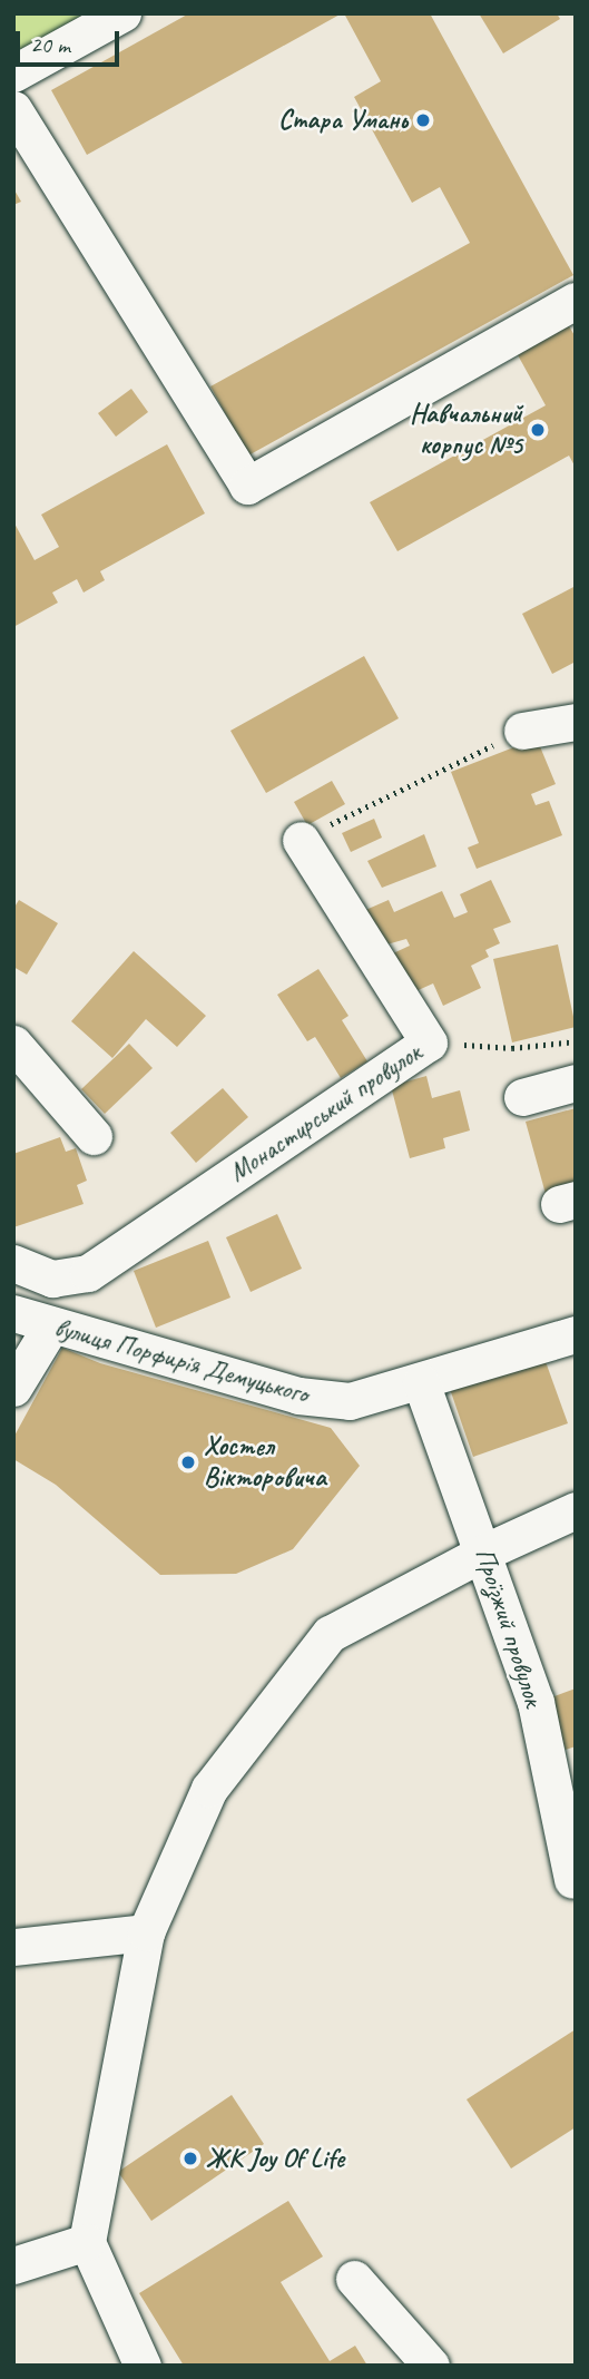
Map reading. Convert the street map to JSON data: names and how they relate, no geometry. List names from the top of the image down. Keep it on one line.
{"streets":{"street":["Монастирський провулок","вулиця Порфирія Демуцького","Проїзжий провулок"]},"crossings":[["вулиця Порфирія Демуцького","Проїзжий провулок"]],"places":["Стара Умань","Навчальний корпус №5","Хостел Вікторовича","ЖК Joy Of Life"],"scale_bar":"20 m"}
